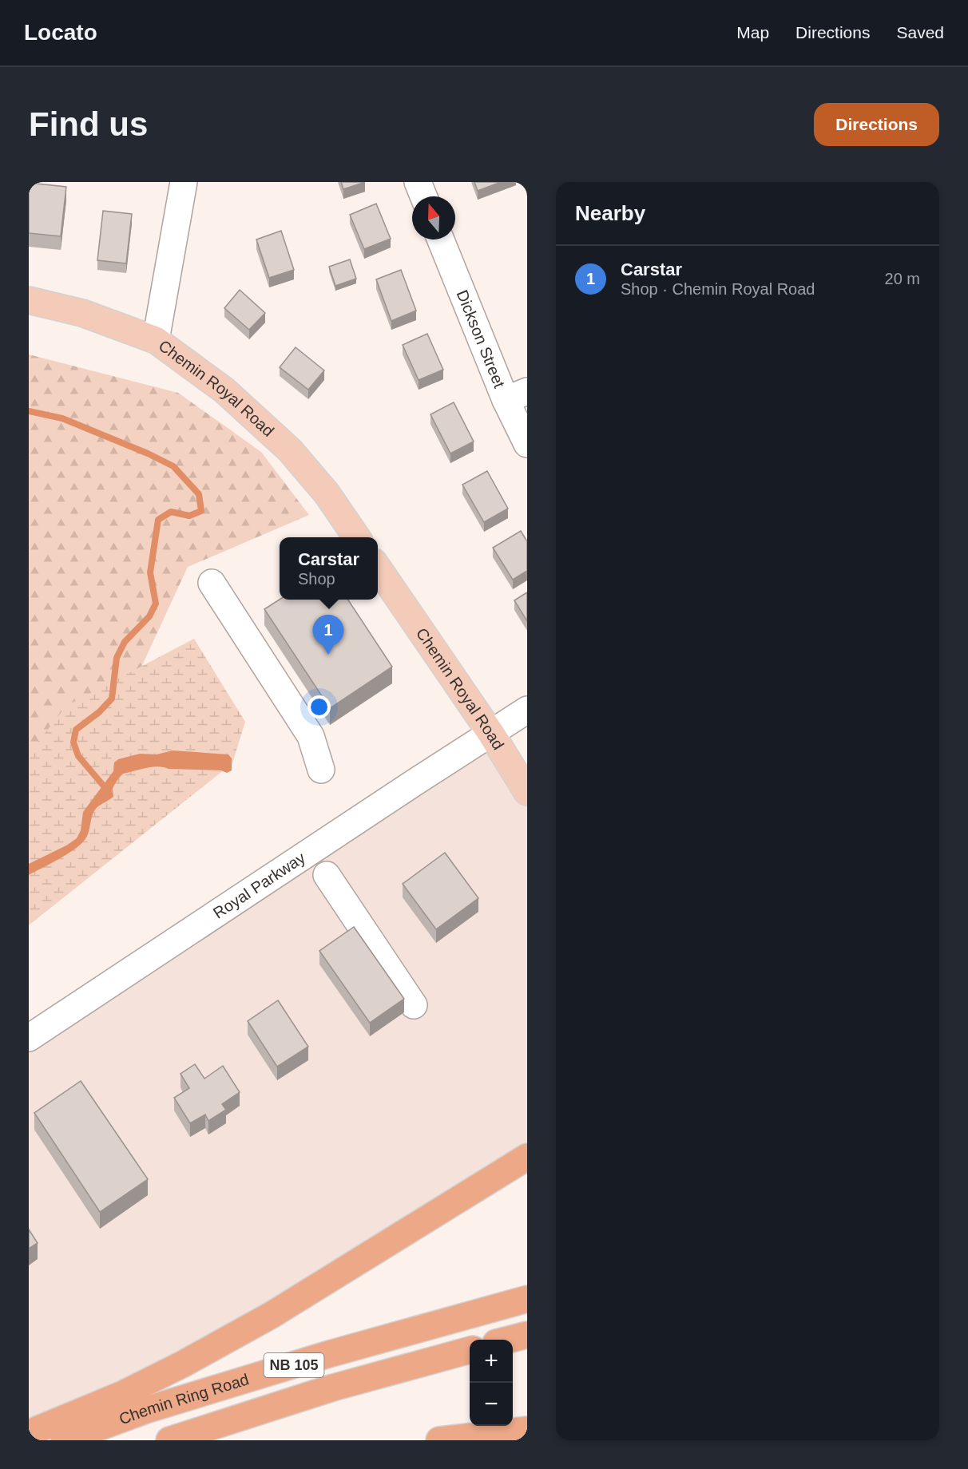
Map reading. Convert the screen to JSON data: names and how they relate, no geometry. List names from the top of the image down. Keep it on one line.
{"streets":{"highway":["NB 105","Chemin Ring Road"],"main road":["Chemin Royal Road"],"street":["Dickson Street","Royal Parkway"]},"crossings":[["Chemin Royal Road","Royal Parkway"]],"north":"top","page":{"header":"Locato","nav":["Map","Directions","Saved"],"buttons":"Directions","title":"Find us","heading":"Nearby","list":[{"mark":"1","name":"Carstar","note":"Shop · Chemin Royal Road","value":"20 m"}],"popup":["Carstar","Shop"],"pins":"1","map_buttons":["+","−"]}}
